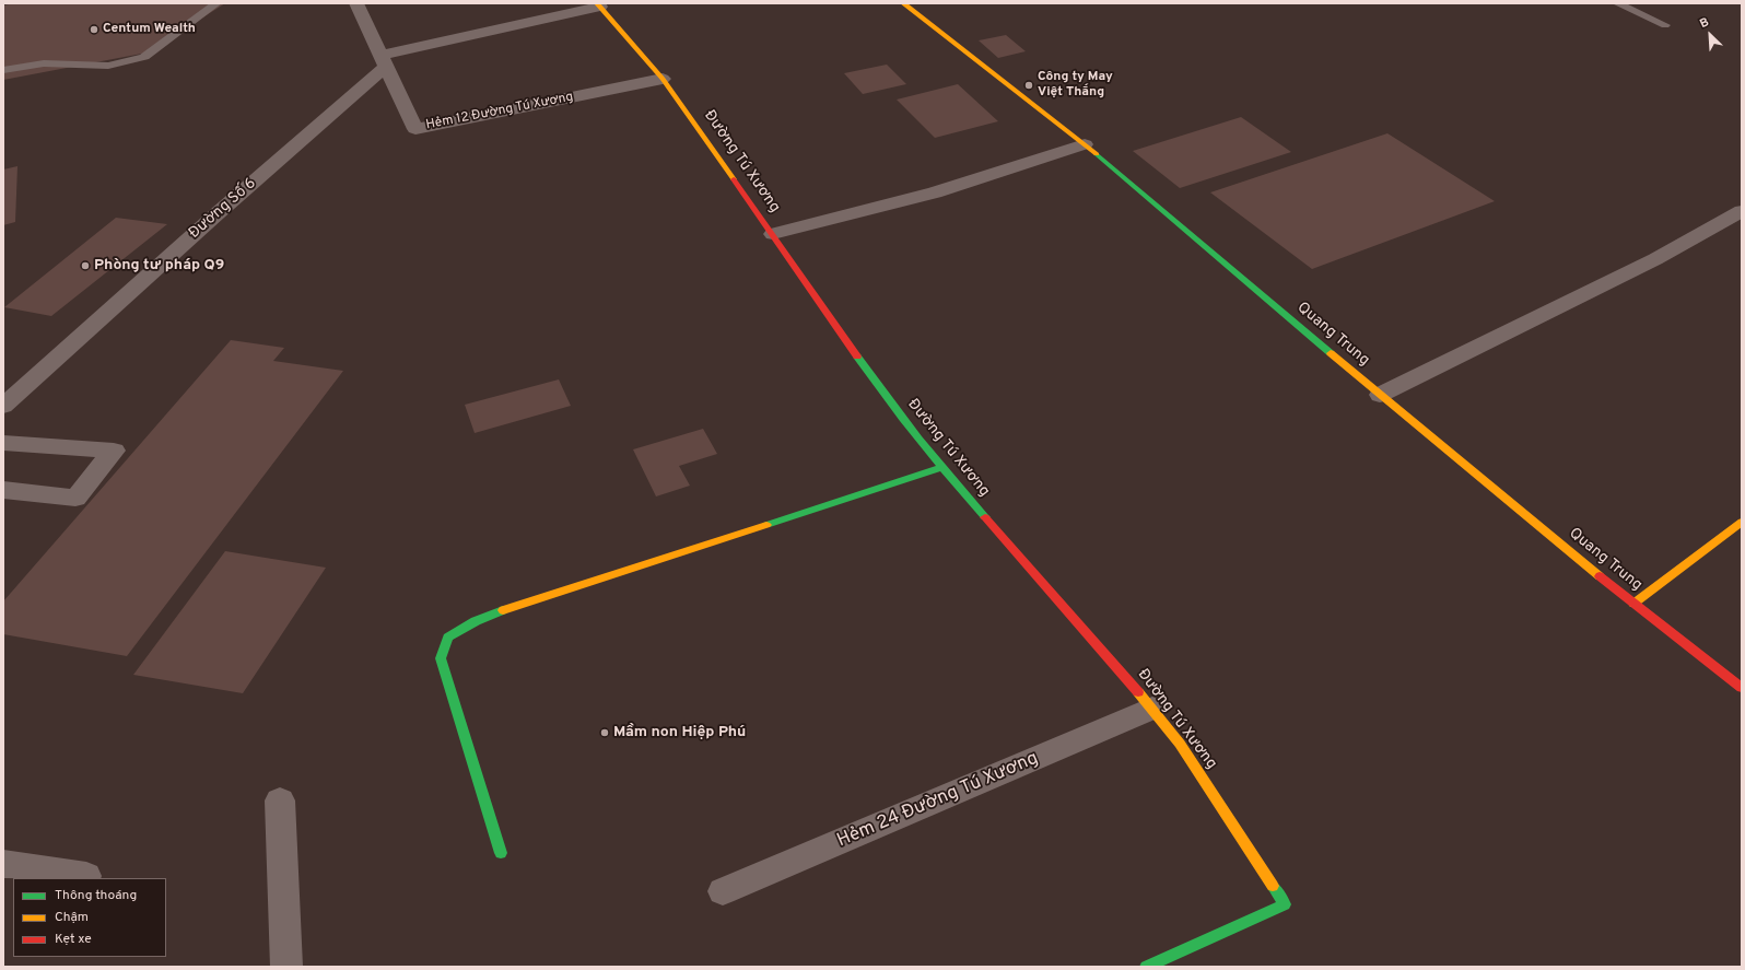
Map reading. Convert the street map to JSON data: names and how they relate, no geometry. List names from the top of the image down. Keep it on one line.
{"streets":{"street":["Hẻm 12 Đường Tú Xương","Đường Tú Xương","Đường Số 6","Quang Trung","Hẻm 24 Đường Tú Xương"]},"crossings":[["Hẻm 12 Đường Tú Xương","Đường Tú Xương"],["Hẻm 12 Đường Tú Xương","Đường Số 6"],["Đường Tú Xương","Đường Số 6"],["Đường Tú Xương","Hẻm 24 Đường Tú Xương"]],"places":["Centum Wealth","Công ty May Việt Thắng","Phòng tư pháp Q9","Mầm non Hiệp Phú"],"legend":["Thông thoáng","Chậm","Kẹt xe"],"north":"top left"}
